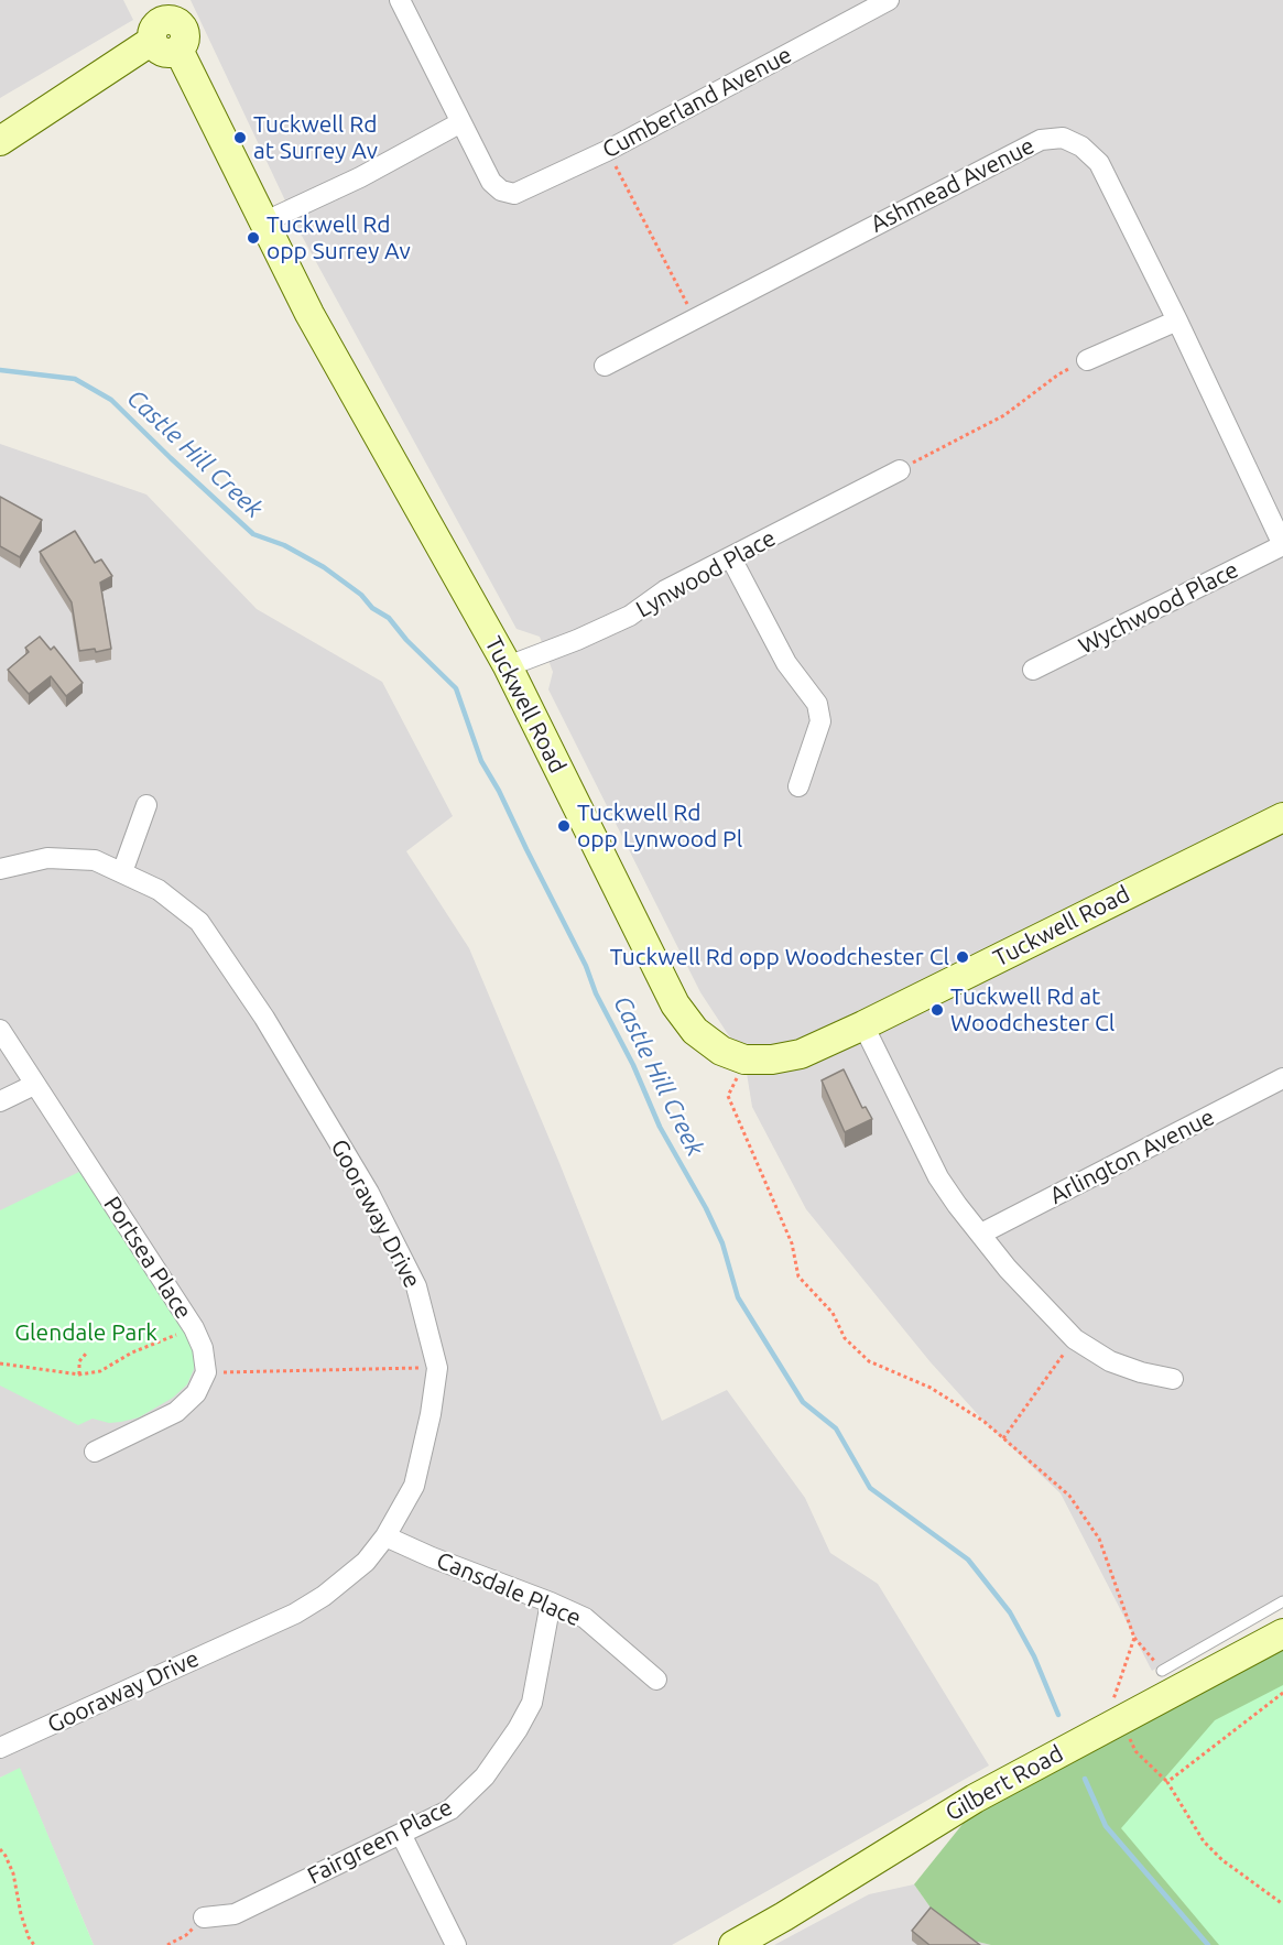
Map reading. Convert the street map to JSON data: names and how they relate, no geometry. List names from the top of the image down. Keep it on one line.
{"streets":{"street":["Cumberland Avenue","Ashmead Avenue","Lynwood Place","Wychwood Place","Tuckwell Road","Arlington Avenue","Gooraway Drive","Portsea Place","Cansdale Place","Gilbert Road","Fairgreen Place"]},"crossings":[["Ashmead Avenue","Wychwood Place"],["Lynwood Place","Tuckwell Road"],["Gooraway Drive","Cansdale Place"],["Cansdale Place","Fairgreen Place"]],"water":["Castle Hill Creek"],"parks":["Glendale Park"],"places":["Tuckwell Rd at Surrey Av","Tuckwell Rd opp Surrey Av","Tuckwell Rd opp Lynwood Pl","Tuckwell Rd opp Woodchester Cl","Tuckwell Rd at Woodchester Cl"]}
